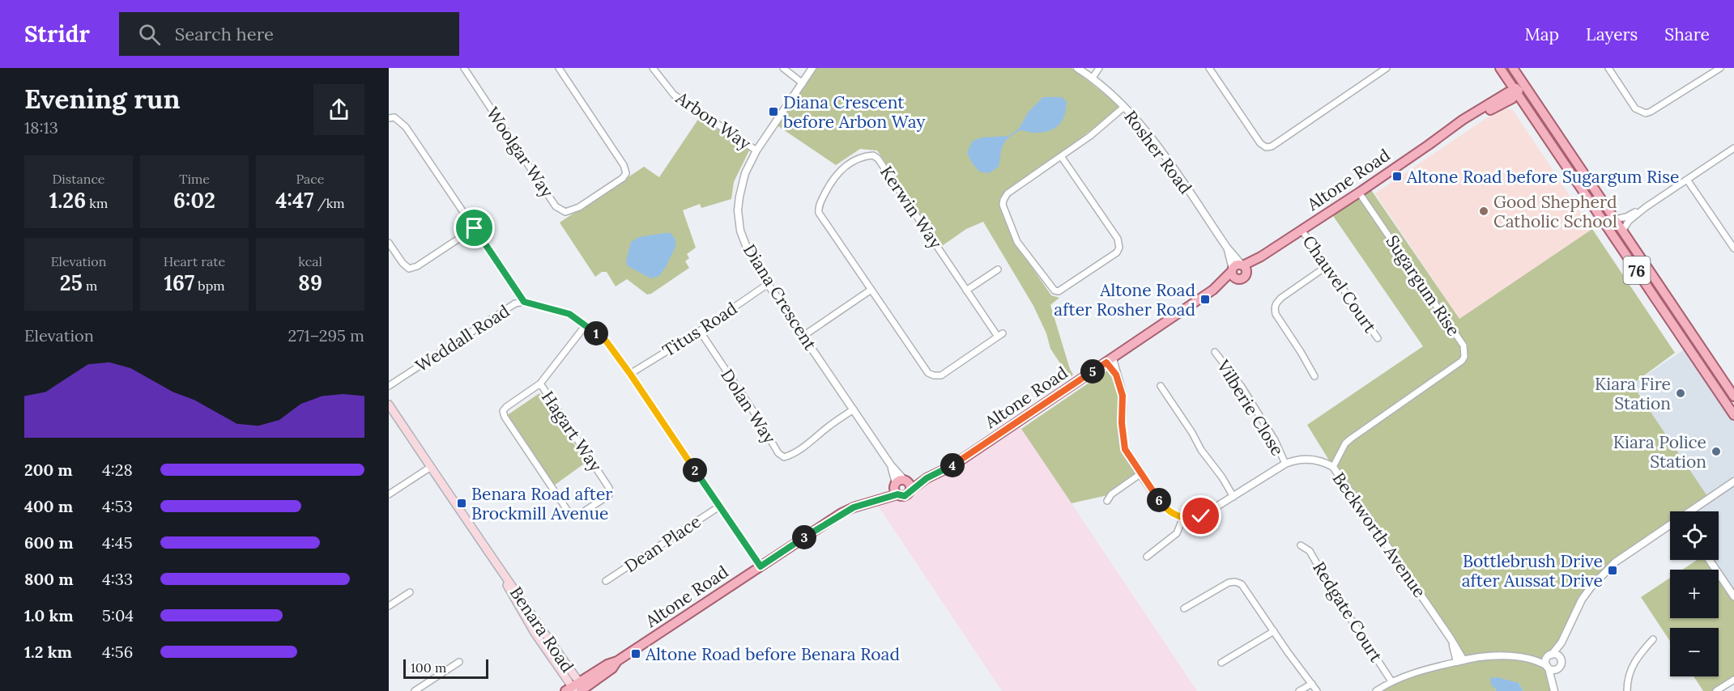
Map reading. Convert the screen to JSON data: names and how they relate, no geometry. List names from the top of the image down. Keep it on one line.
{"streets":{"main road":["Altone Road","76","Benara Road"],"street":["Arbon Way","Woolgar Way","Rosher Road","Kerwin Way","Chauvel Court","Sugargum Rise","Diana Crescent","Titus Road","Weddall Road","Dolan Way","Vilberie Close","Hagart Way","Beckworth Avenue","Dean Place","Redgate Court"]},"crossings":[["Arbon Way","Diana Crescent"],["Rosher Road","Altone Road"],["Altone Road","76"],["Altone Road","Chauvel Court"],["Altone Road","Sugargum Rise"],["Altone Road","Diana Crescent"],["Altone Road","Weddall Road"],["Altone Road","Benara Road"],["Sugargum Rise","Beckworth Avenue"],["Diana Crescent","Titus Road"],["Diana Crescent","Dolan Way"],["Titus Road","Weddall Road"],["Titus Road","Dolan Way"],["Weddall Road","Hagart Way"],["Weddall Road","Dean Place"],["Vilberie Close","Beckworth Avenue"]],"places":{"transit":["Diana Crescent before Arbon Way","Altone Road before Sugargum Rise","Altone Road after Rosher Road","Benara Road after Brockmill Avenue","Bottlebrush Drive after Aussat Drive","Altone Road before Benara Road"],"other":["Good Shepherd Catholic School","Kiara Fire Station","Kiara Police Station"]},"scale_bar":"100 m","page":{"header":"Stridr","search":"Search here","nav":["Map","Layers","Share"],"heading":["Evening run","18:13"],"stats":[["Distance","1.26 km"],["Time","6:02"],["Pace","4:47 /km"],["Elevation","25 m"],["Heart rate","167 bpm"],["kcal","89"]],"chart":["Elevation","271–295 m"],"pins":["1","5","4","2","6","3"],"list":[{"name":"200 m","note":"4:28"},{"name":"400 m","note":"4:53"},{"name":"600 m","note":"4:45"},{"name":"800 m","note":"4:33"},{"name":"1.0 km","note":"5:04"},{"name":"1.2 km","note":"4:56"}],"map_buttons":["+","−"],"scale":"100 m"}}
